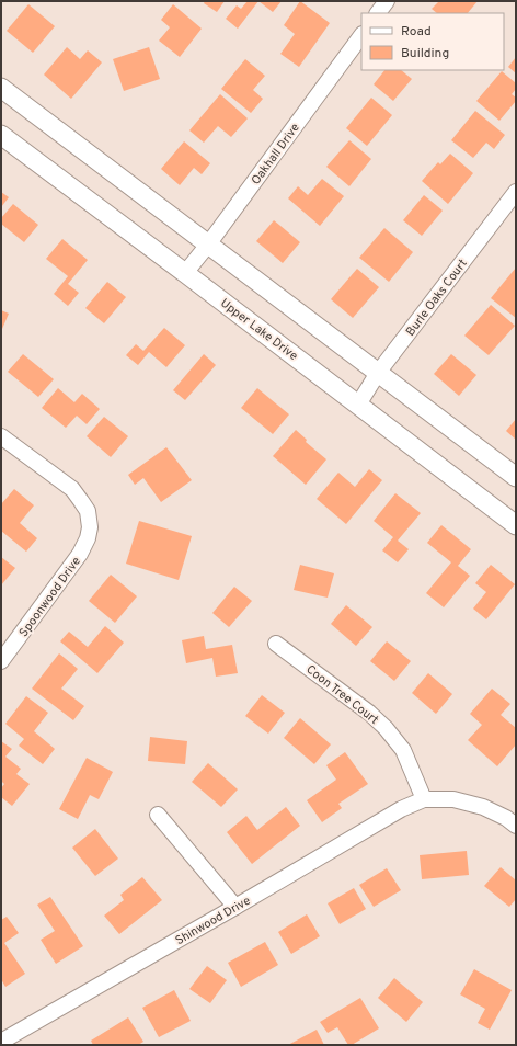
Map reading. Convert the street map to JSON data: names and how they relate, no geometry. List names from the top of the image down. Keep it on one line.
{"streets":{"street":["Oakhall Drive","Burle Oaks Court","Upper Lake Drive","Spoonwood Drive","Coon Tree Court","Shinwood Drive"]},"crossings":[["Oakhall Drive","Upper Lake Drive"],["Burle Oaks Court","Upper Lake Drive"],["Coon Tree Court","Shinwood Drive"]],"legend":["Road","Building"]}
